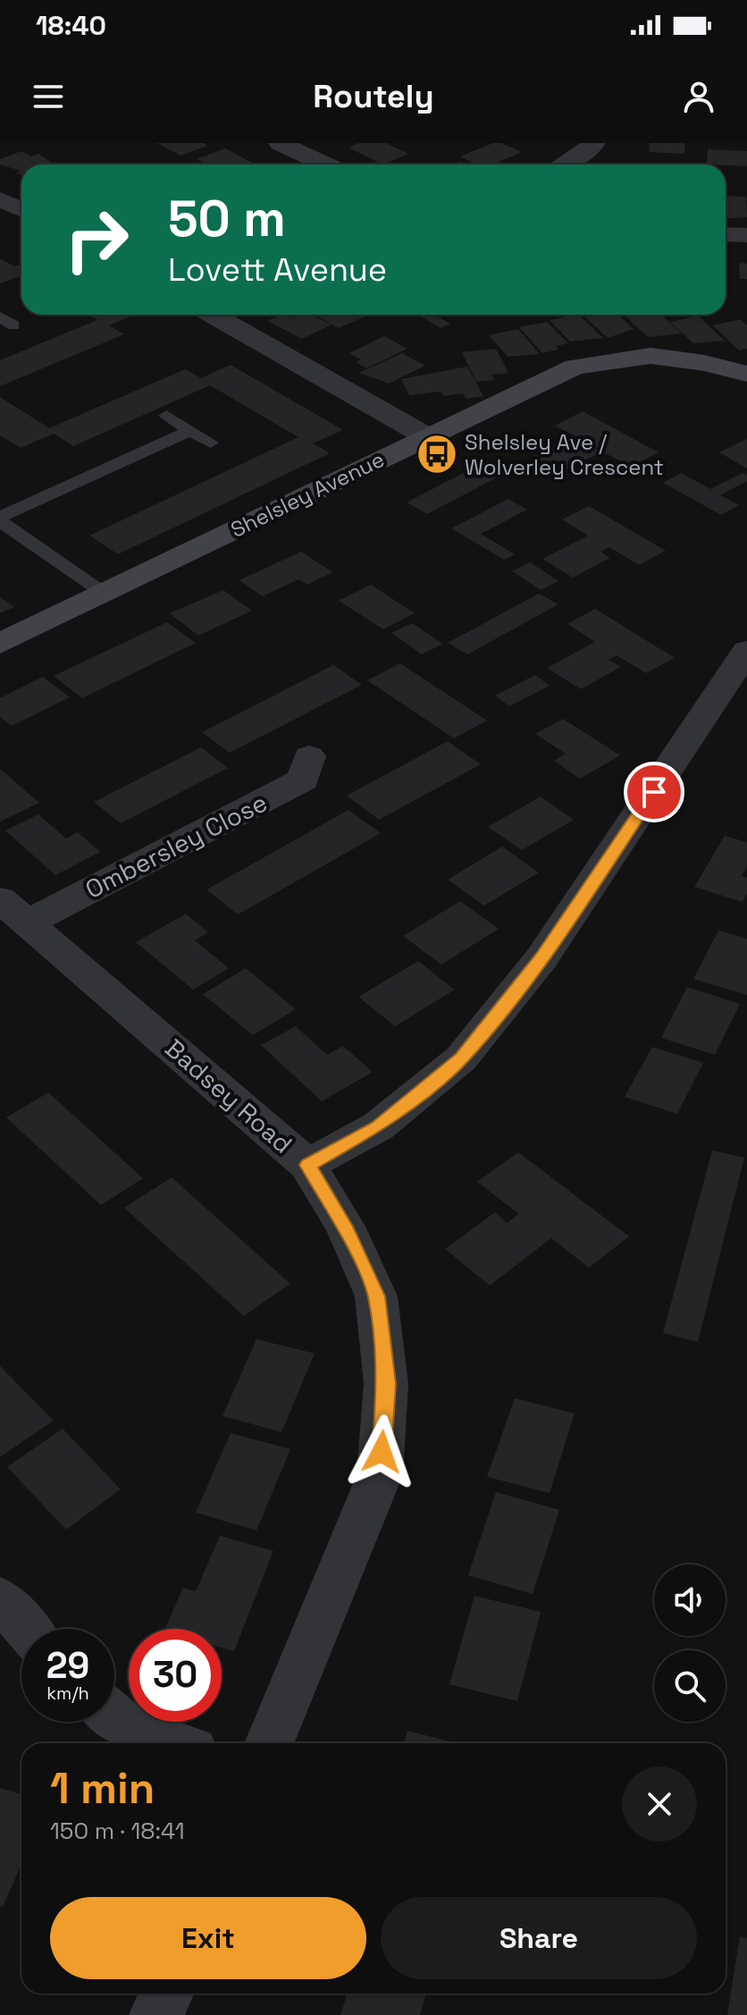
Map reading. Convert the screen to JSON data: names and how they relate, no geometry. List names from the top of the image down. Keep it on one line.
{"streets":{"street":["Shelsley Avenue","Ombersley Close","Badsey Road"]},"crossings":[["Ombersley Close","Badsey Road"]],"places":{"bus stop":["Shelsley Ave / Wolverley Crescent"]},"page":{"status":"18:40","header":"Routely","turn":["50 m","Lovett Avenue"],"speed":"29 km/h","limit":"30","heading":["1 min","150 m · 18:41"],"buttons":["Exit","Share"]}}
